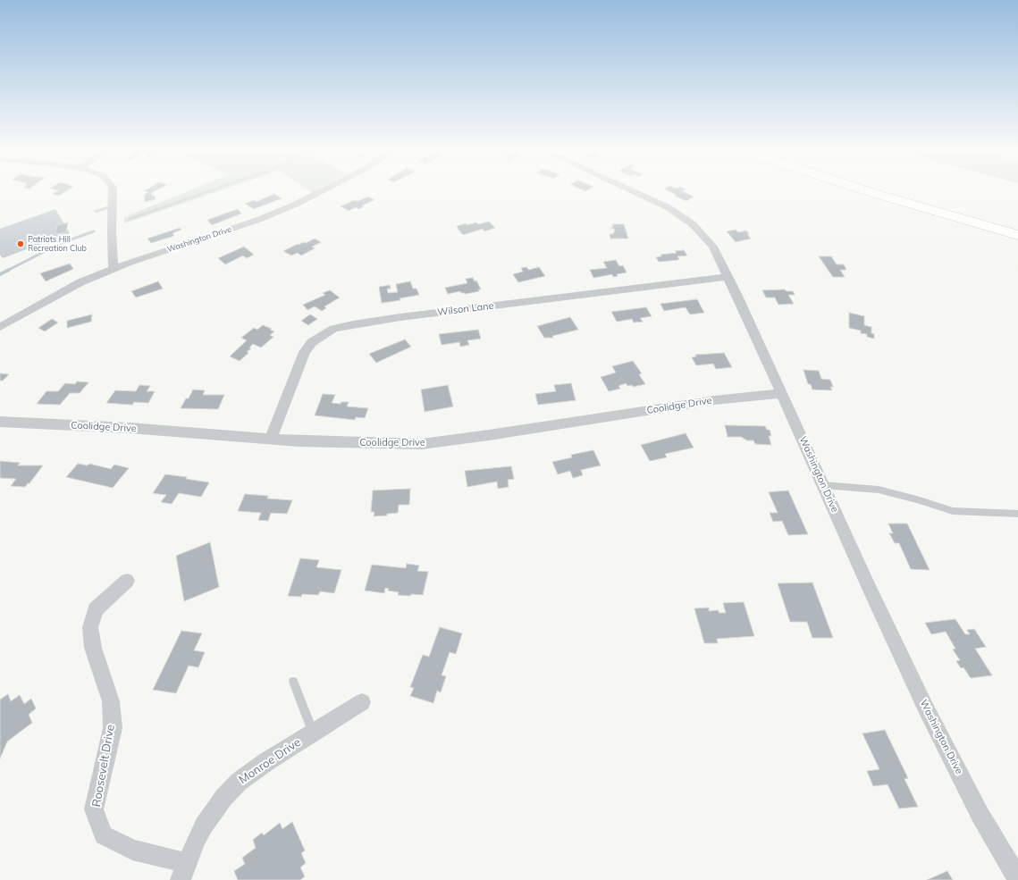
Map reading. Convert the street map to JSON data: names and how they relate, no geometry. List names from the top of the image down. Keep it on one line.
{"streets":{"street":["Washington Drive","Wilson Lane","Coolidge Drive","Monroe Drive","Roosevelt Drive"]},"crossings":[["Washington Drive","Wilson Lane"],["Washington Drive","Coolidge Drive"],["Wilson Lane","Coolidge Drive"],["Monroe Drive","Roosevelt Drive"]],"places":["Patriots Hill Recreation Club"]}
